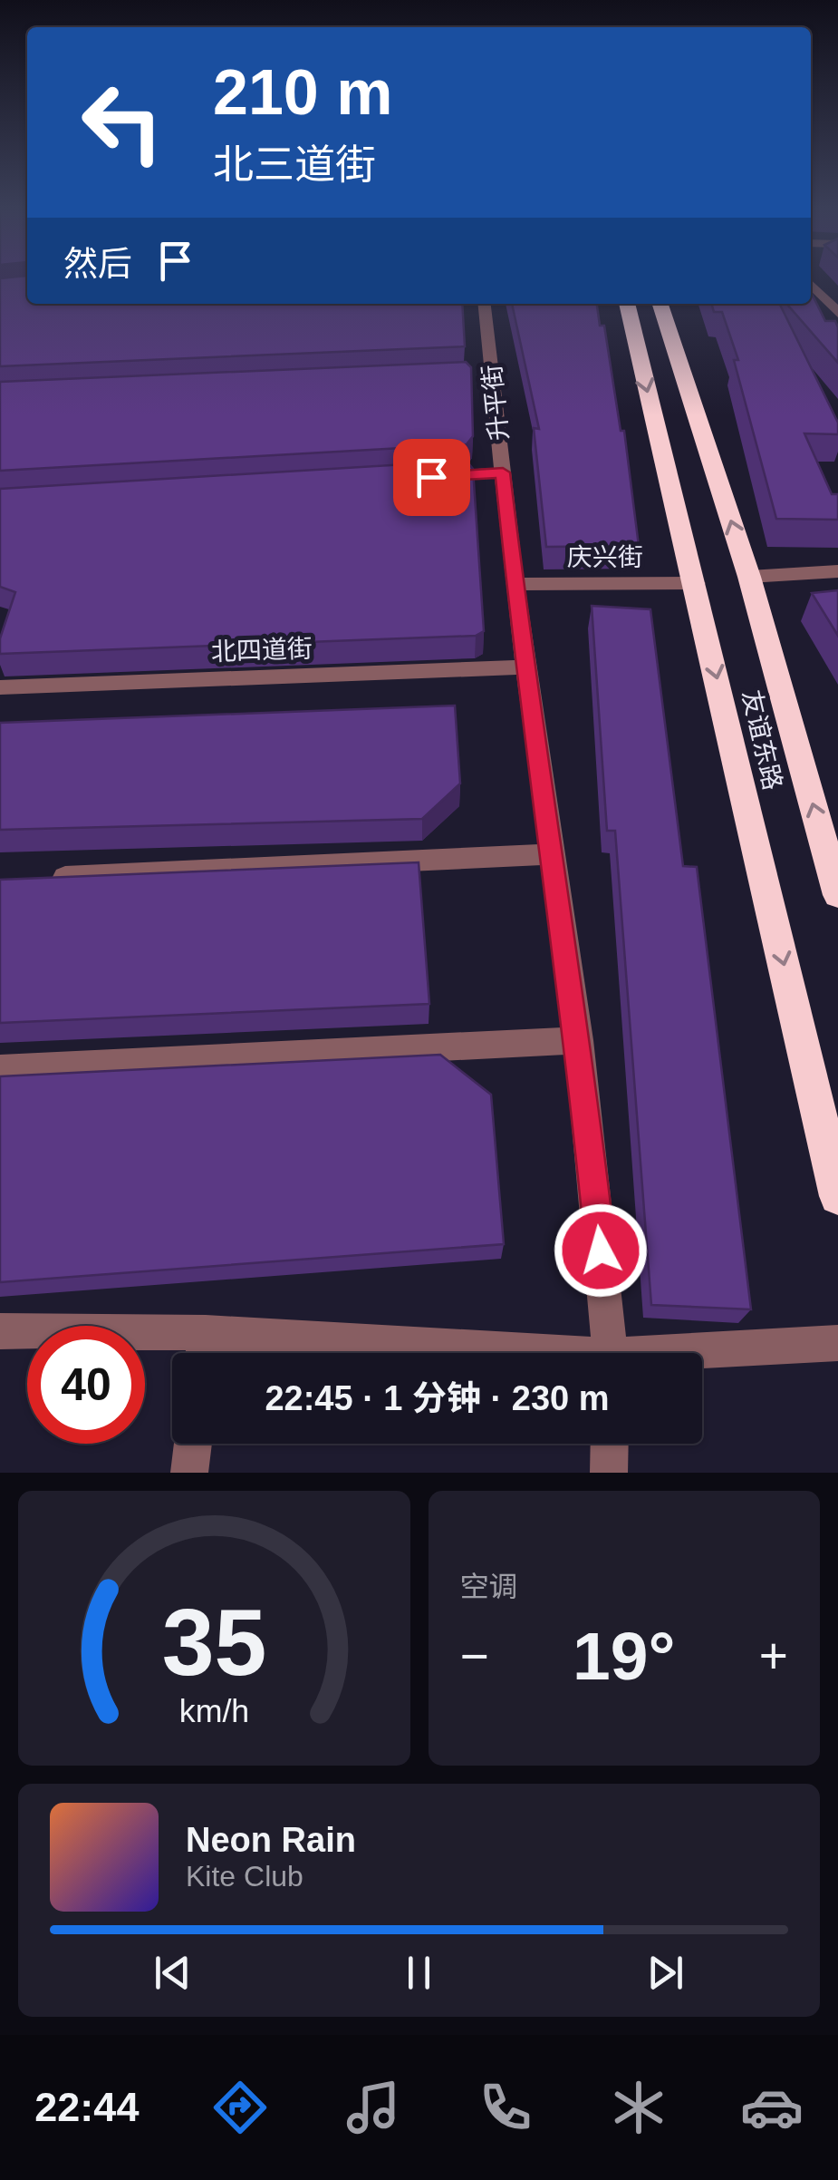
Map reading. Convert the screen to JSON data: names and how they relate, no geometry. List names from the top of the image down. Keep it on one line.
{"streets":{"highway":["友谊东路"],"street":["升平街","庆兴街","北四道街"]},"crossings":[["升平街","庆兴街"],["升平街","北四道街"],["庆兴街","友谊东路"]],"page":{"turn":["210 m","北三道街"],"then":"然后","limit":"40","trip":"22:45 · 1 分钟 · 230 m","tile":"空调","heat":["−","19°","+"],"song":["Neon Rain","Kite Club"],"tabs":"22:44","gauge":["35","km/h"]}}
